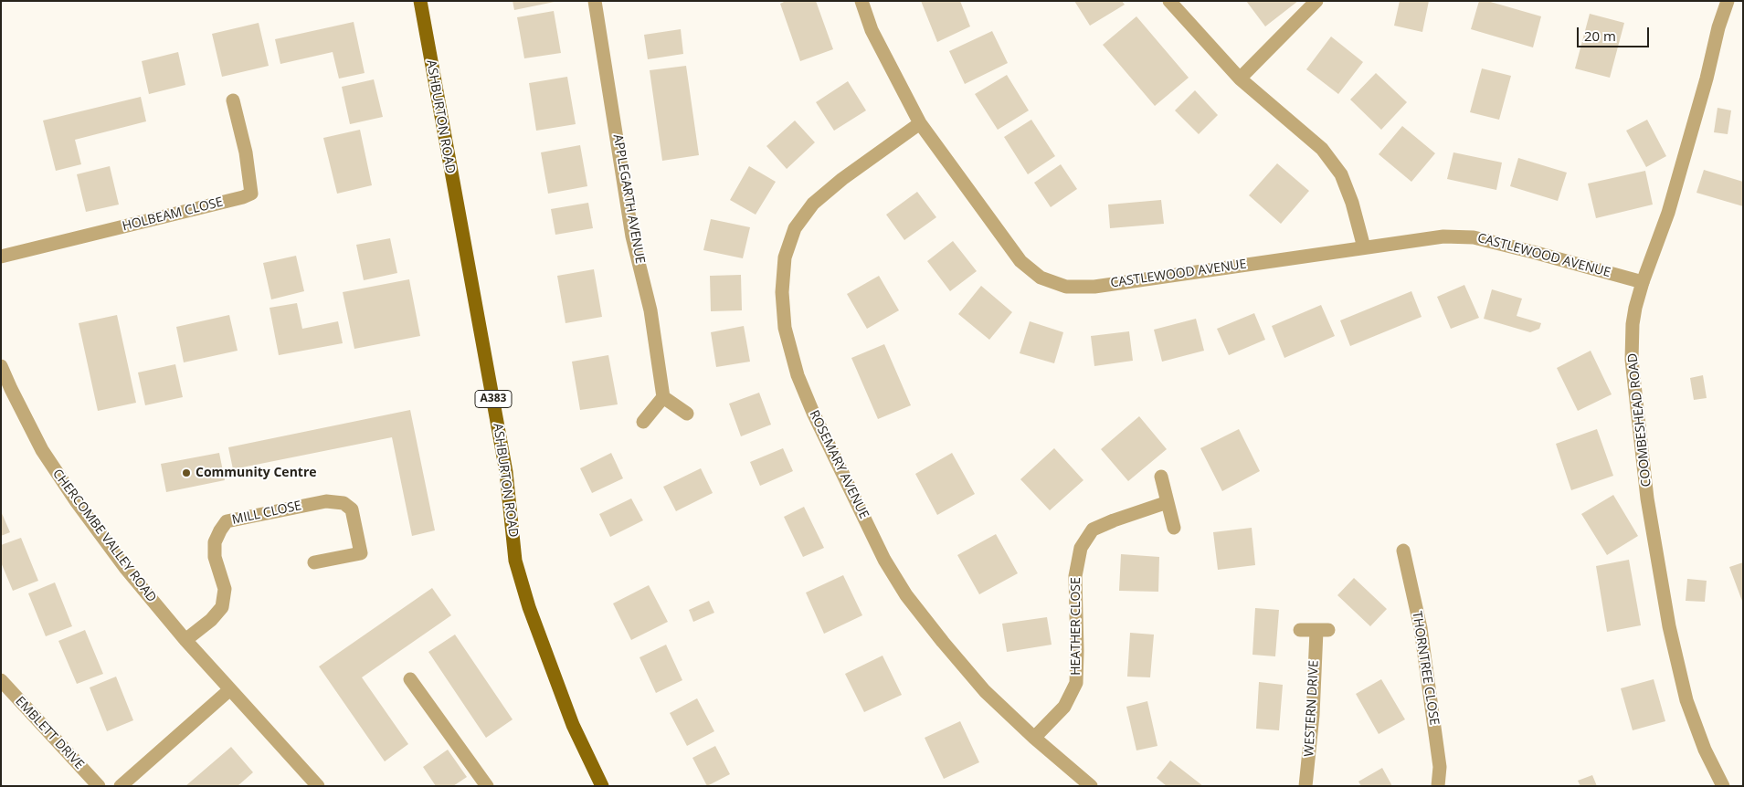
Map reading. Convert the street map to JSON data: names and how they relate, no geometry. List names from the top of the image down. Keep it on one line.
{"streets":{"main road":["ASHBURTON ROAD","A383"],"street":["APPLEGARTH AVENUE","HOLBEAM CLOSE","CASTLEWOOD AVENUE","COOMBESHEAD ROAD","ROSEMARY AVENUE","MILL CLOSE","CHERCOMBE VALLEY ROAD","HEATHER CLOSE","THORNTREE CLOSE","WESTERN DRIVE","EMBLETT DRIVE"]},"crossings":[["CASTLEWOOD AVENUE","COOMBESHEAD ROAD"],["CASTLEWOOD AVENUE","ROSEMARY AVENUE"],["ROSEMARY AVENUE","HEATHER CLOSE"],["MILL CLOSE","CHERCOMBE VALLEY ROAD"]],"places":["Community Centre"],"scale_bar":"20 m"}
